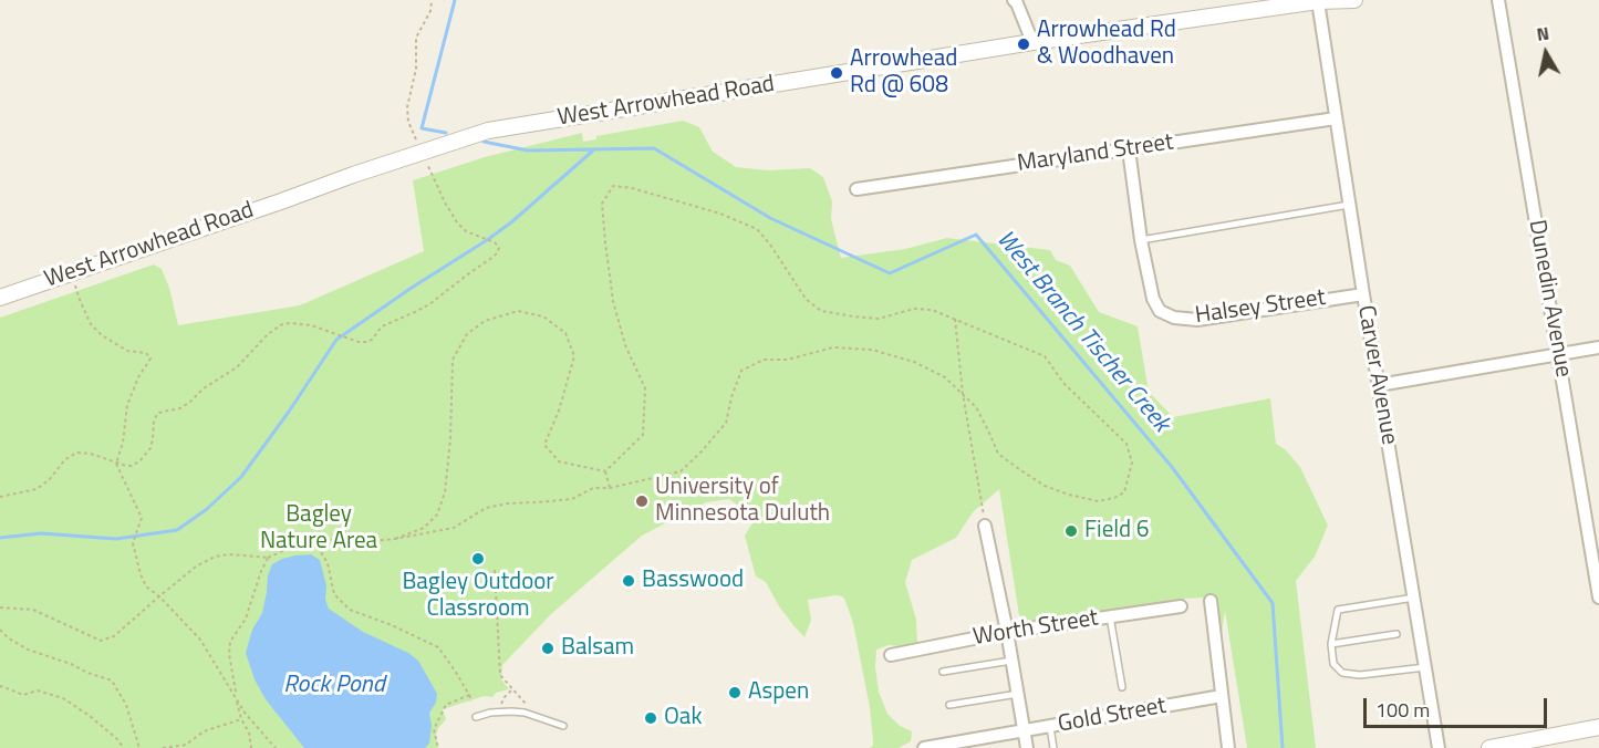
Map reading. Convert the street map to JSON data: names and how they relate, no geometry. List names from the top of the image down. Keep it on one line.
{"streets":{"street":["West Arrowhead Road","Maryland Street","Dunedin Avenue","Halsey Street","Carver Avenue","Worth Street","Gold Street"]},"crossings":[["West Arrowhead Road","Carver Avenue"],["Maryland Street","Carver Avenue"],["Halsey Street","Carver Avenue"]],"water":["West Branch Tischer Creek","Rock Pond"],"parks":["Bagley Nature Area"],"places":["Arrowhead Rd & Woodhaven","Arrowhead Rd @ 608","University of Minnesota Duluth","Field 6","Bagley Outdoor Classroom","Basswood","Balsam","Aspen","Oak"],"scale_bar":"100 m","north":"top"}
